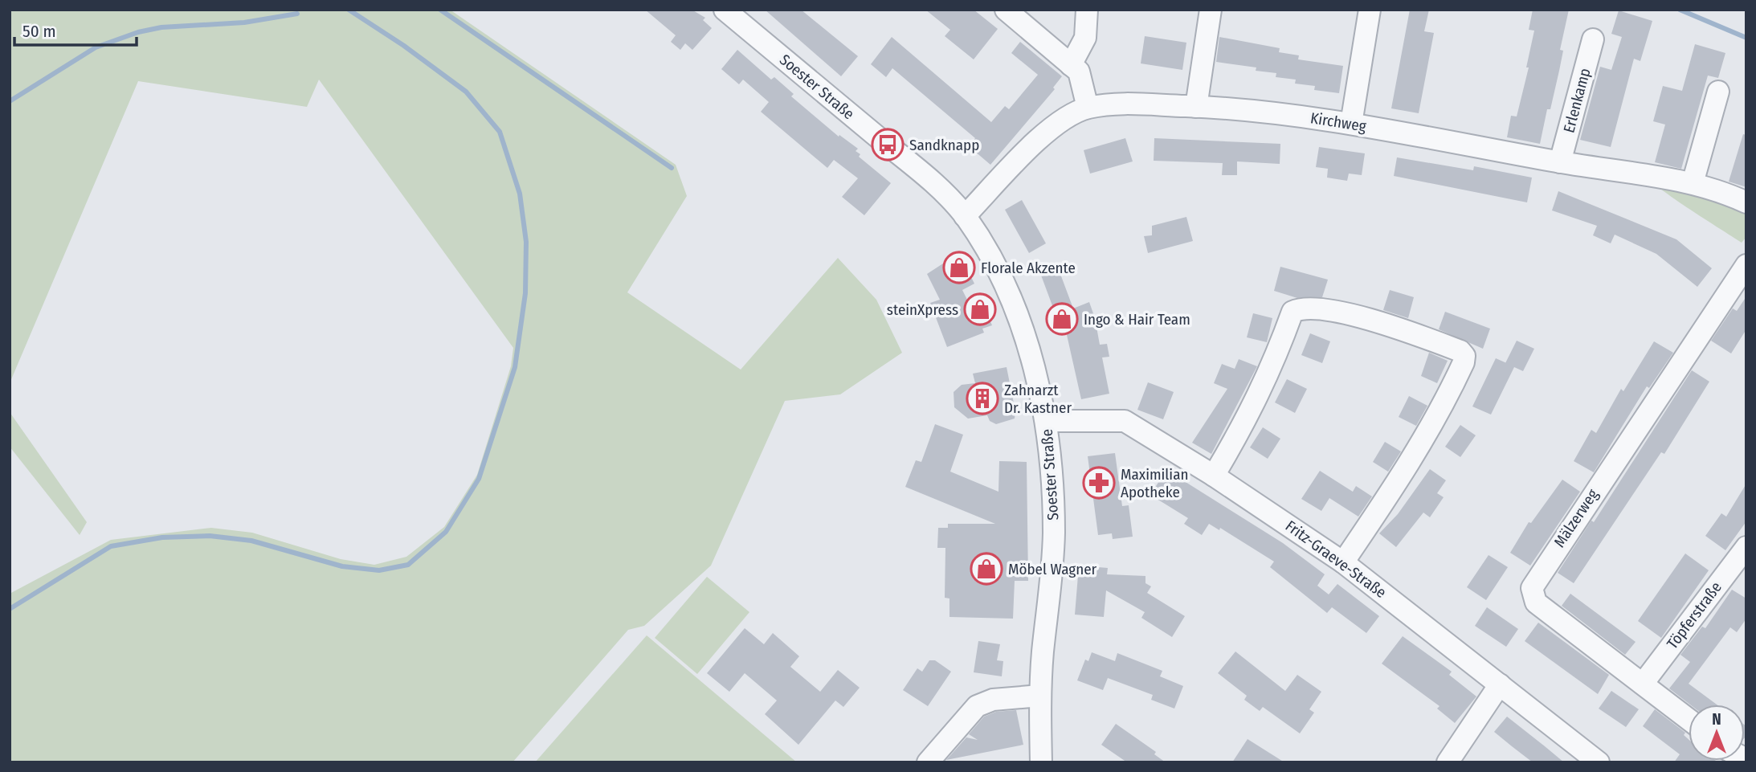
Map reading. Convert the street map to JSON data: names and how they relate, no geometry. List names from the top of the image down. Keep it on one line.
{"streets":{"street":["Soester Straße","Erlenkamp","Kirchweg","Mälzerweg","Fritz-Graeve-Straße","Töpferstraße"]},"crossings":[["Soester Straße","Kirchweg"],["Soester Straße","Fritz-Graeve-Straße"],["Erlenkamp","Kirchweg"],["Mälzerweg","Töpferstraße"]],"places":{"bus stop":["Sandknapp"],"shop":["Florale Akzente","steinXpress","Ingo & Hair Team","Möbel Wagner"],"building":["Zahnarzt Dr. Kastner"],"pharmacy":["Maximilian Apotheke"]},"scale_bar":"50 m","north":"top"}
